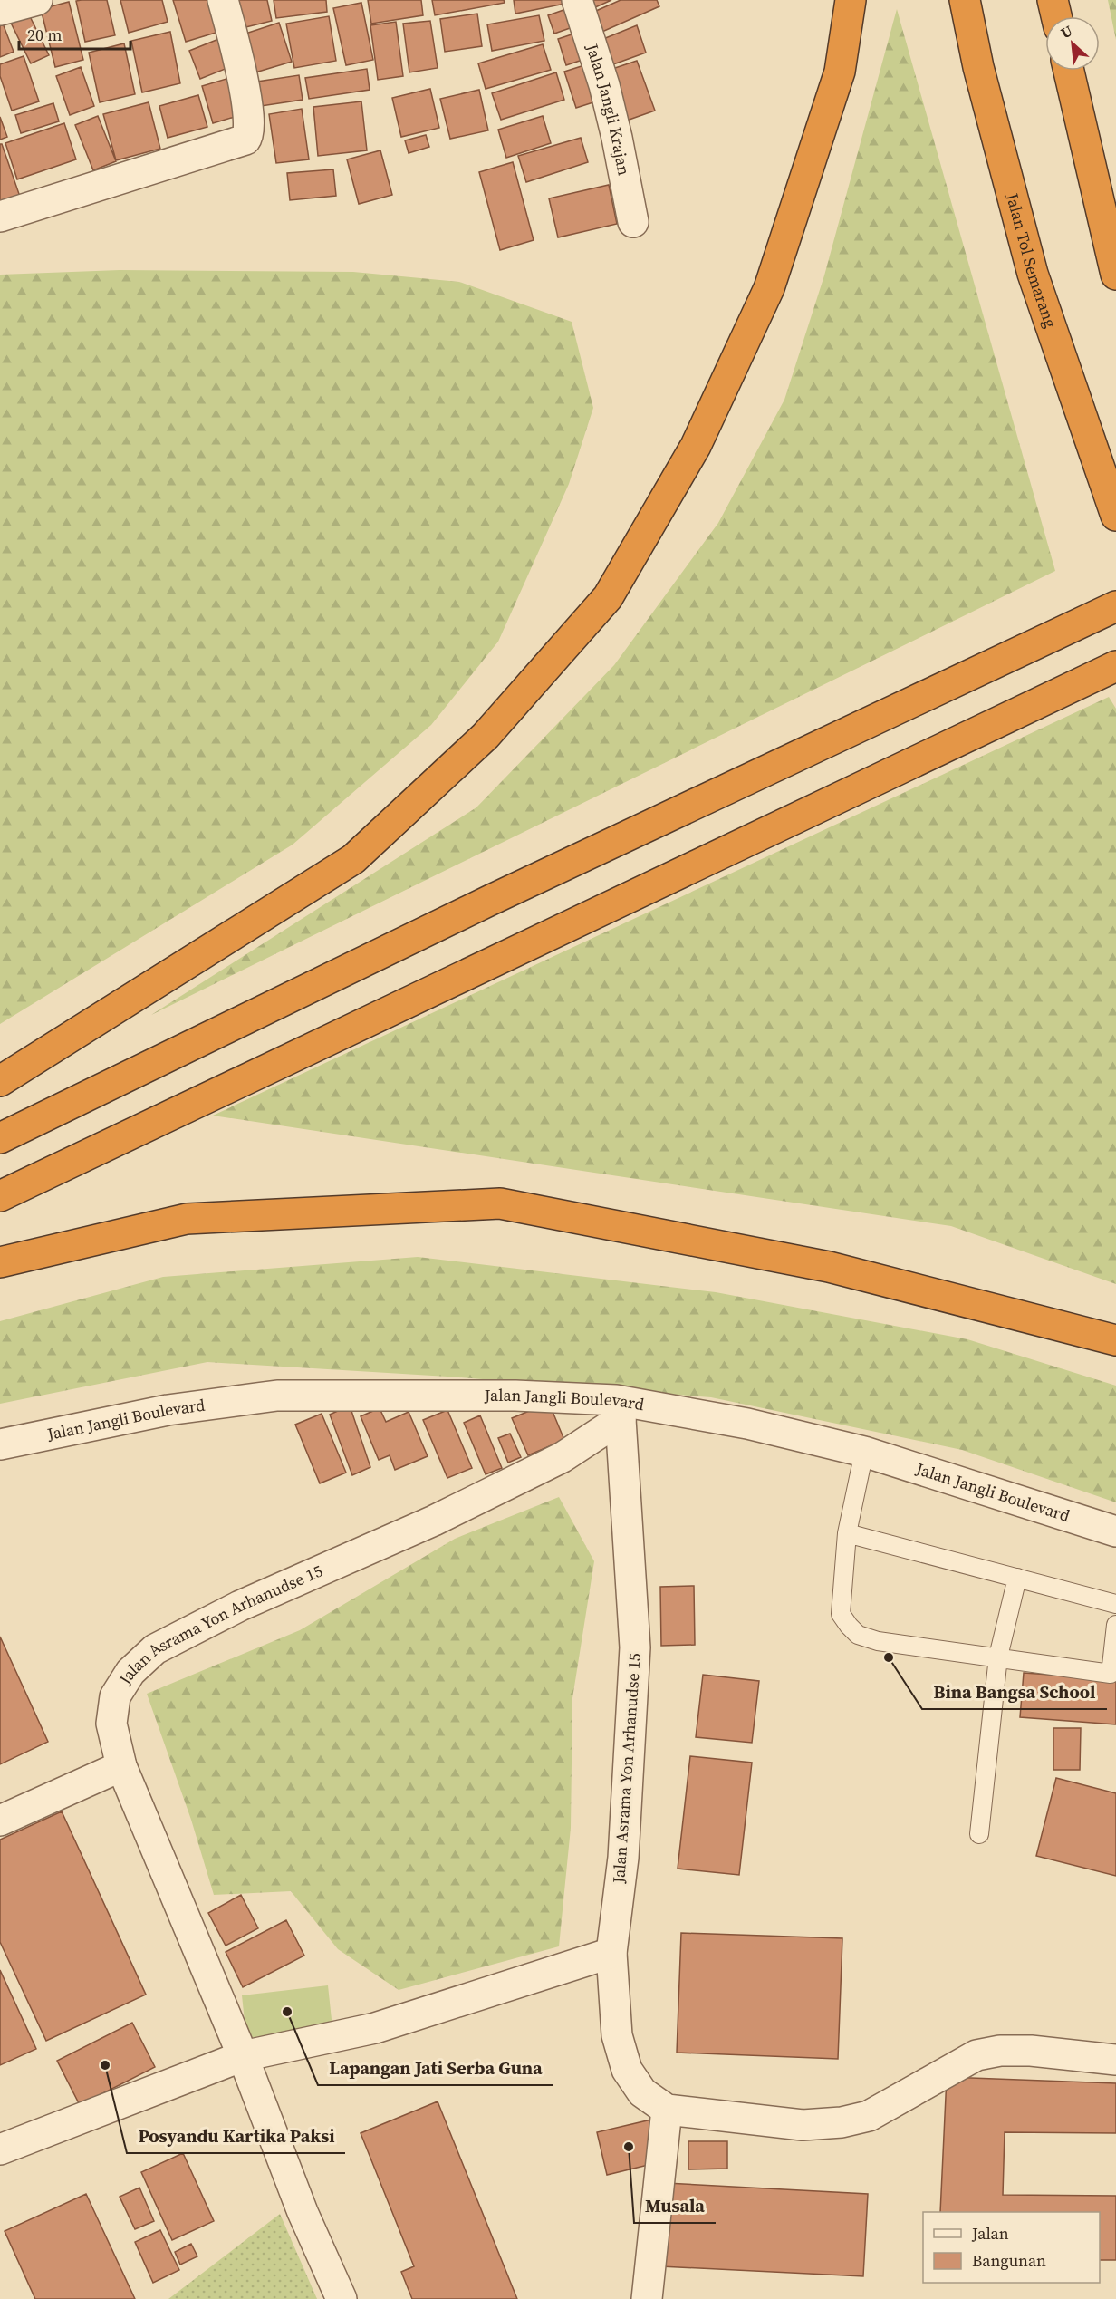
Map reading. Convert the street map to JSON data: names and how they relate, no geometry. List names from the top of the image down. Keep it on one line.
{"streets":{"highway":["Jalan Tol Semarang"],"street":["Jalan Jangli Krajan","Jalan Jangli Boulevard","Jalan Asrama Yon Arhanudse 15"]},"crossings":[["Jalan Jangli Boulevard","Jalan Asrama Yon Arhanudse 15"]],"places":["Bina Bangsa School","Lapangan Jati Serba Guna","Posyandu Kartika Paksi","Musala"],"legend":["Jalan","Bangunan"],"scale_bar":"20 m","north":"top left"}
